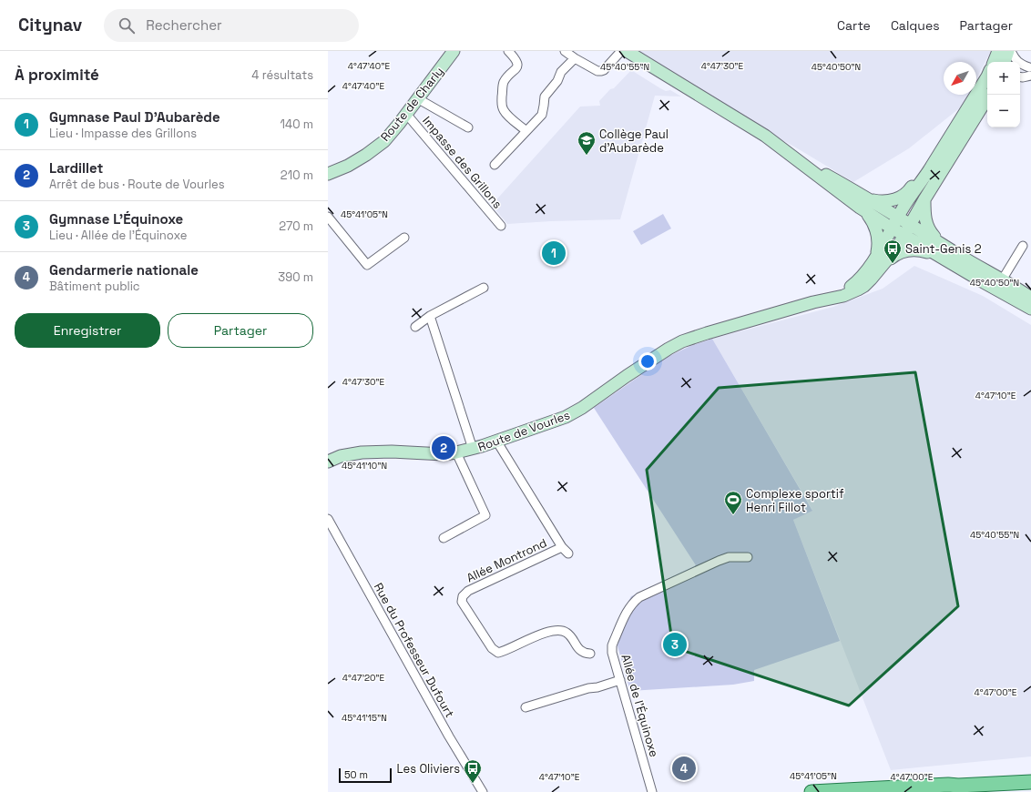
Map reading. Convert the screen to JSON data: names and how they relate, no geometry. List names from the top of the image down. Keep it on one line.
{"streets":{"street":["Route de Charly","Impasse des Grillons","Route de Vourles","Allée Montrond","Rue du Professeur Dufourt","Allée de l'Équinoxe"]},"crossings":[["Route de Charly","Impasse des Grillons"]],"places":{"school or university":["Collège Paul d'Aubarède"],"bus stop":["Saint-Genis 2","Les Oliviers"],"sports":["Complexe sportif Henri Fillot"]},"scale_bar":"50 m","north":"bottom left","page":{"header":"Citynav","search":"Rechercher","nav":["Carte","Calques","Partager"],"heading":["À proximité","4 résultats"],"map_buttons":["+","−"],"list":[{"mark":"1","name":"Gymnase Paul D'Aubarède","note":"Lieu · Impasse des Grillons","value":"140 m"},{"mark":"2","name":"Lardillet","note":"Arrêt de bus · Route de Vourles","value":"210 m"},{"mark":"3","name":"Gymnase L'Équinoxe","note":"Lieu · Allée de l'Équinoxe","value":"270 m"},{"mark":"4","name":"Gendarmerie nationale","note":"Bâtiment public","value":"390 m"}],"pins":["1","2","3","4"],"buttons":["Enregistrer","Partager"],"scale":"50 m"},"coordinates":["4°47'40\"E","4°47'30\"E","45°40'55\"N","45°40'50\"N","45°41'05\"N","4°47'10\"E","45°41'10\"N","4°47'20\"E","4°47'00\"E","45°41'15\"N"]}
